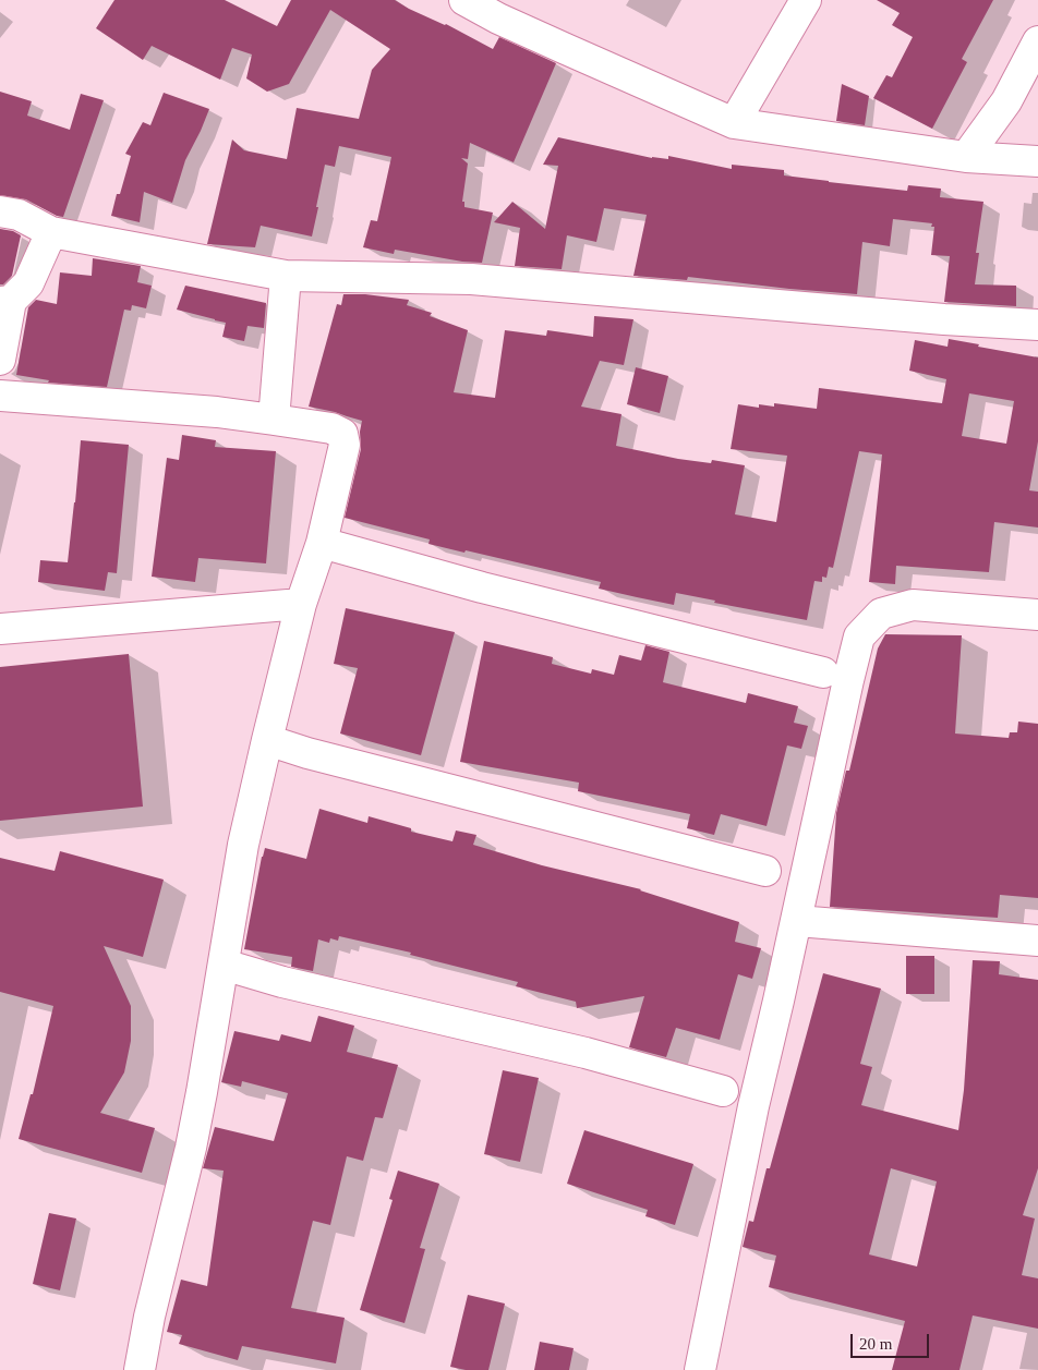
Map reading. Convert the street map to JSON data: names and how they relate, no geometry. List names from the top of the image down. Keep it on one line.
{"scale_bar":"20 m"}
